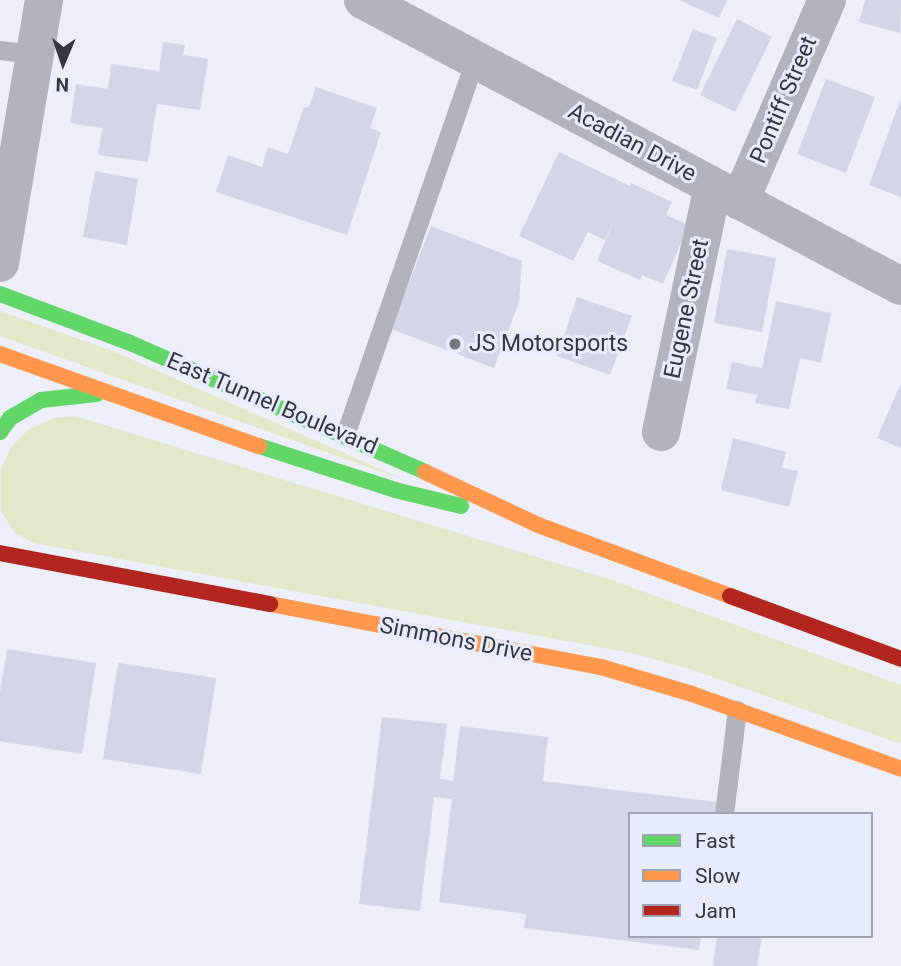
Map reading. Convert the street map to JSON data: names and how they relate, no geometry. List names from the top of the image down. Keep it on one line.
{"streets":{"main road":["East Tunnel Boulevard","Simmons Drive"],"street":["Pontiff Street","Acadian Drive","Eugene Street"]},"crossings":[["Pontiff Street","Acadian Drive"],["Pontiff Street","Eugene Street"],["Acadian Drive","Eugene Street"]],"places":["JS Motorsports"],"legend":["Fast","Slow","Jam"],"north":"bottom"}
